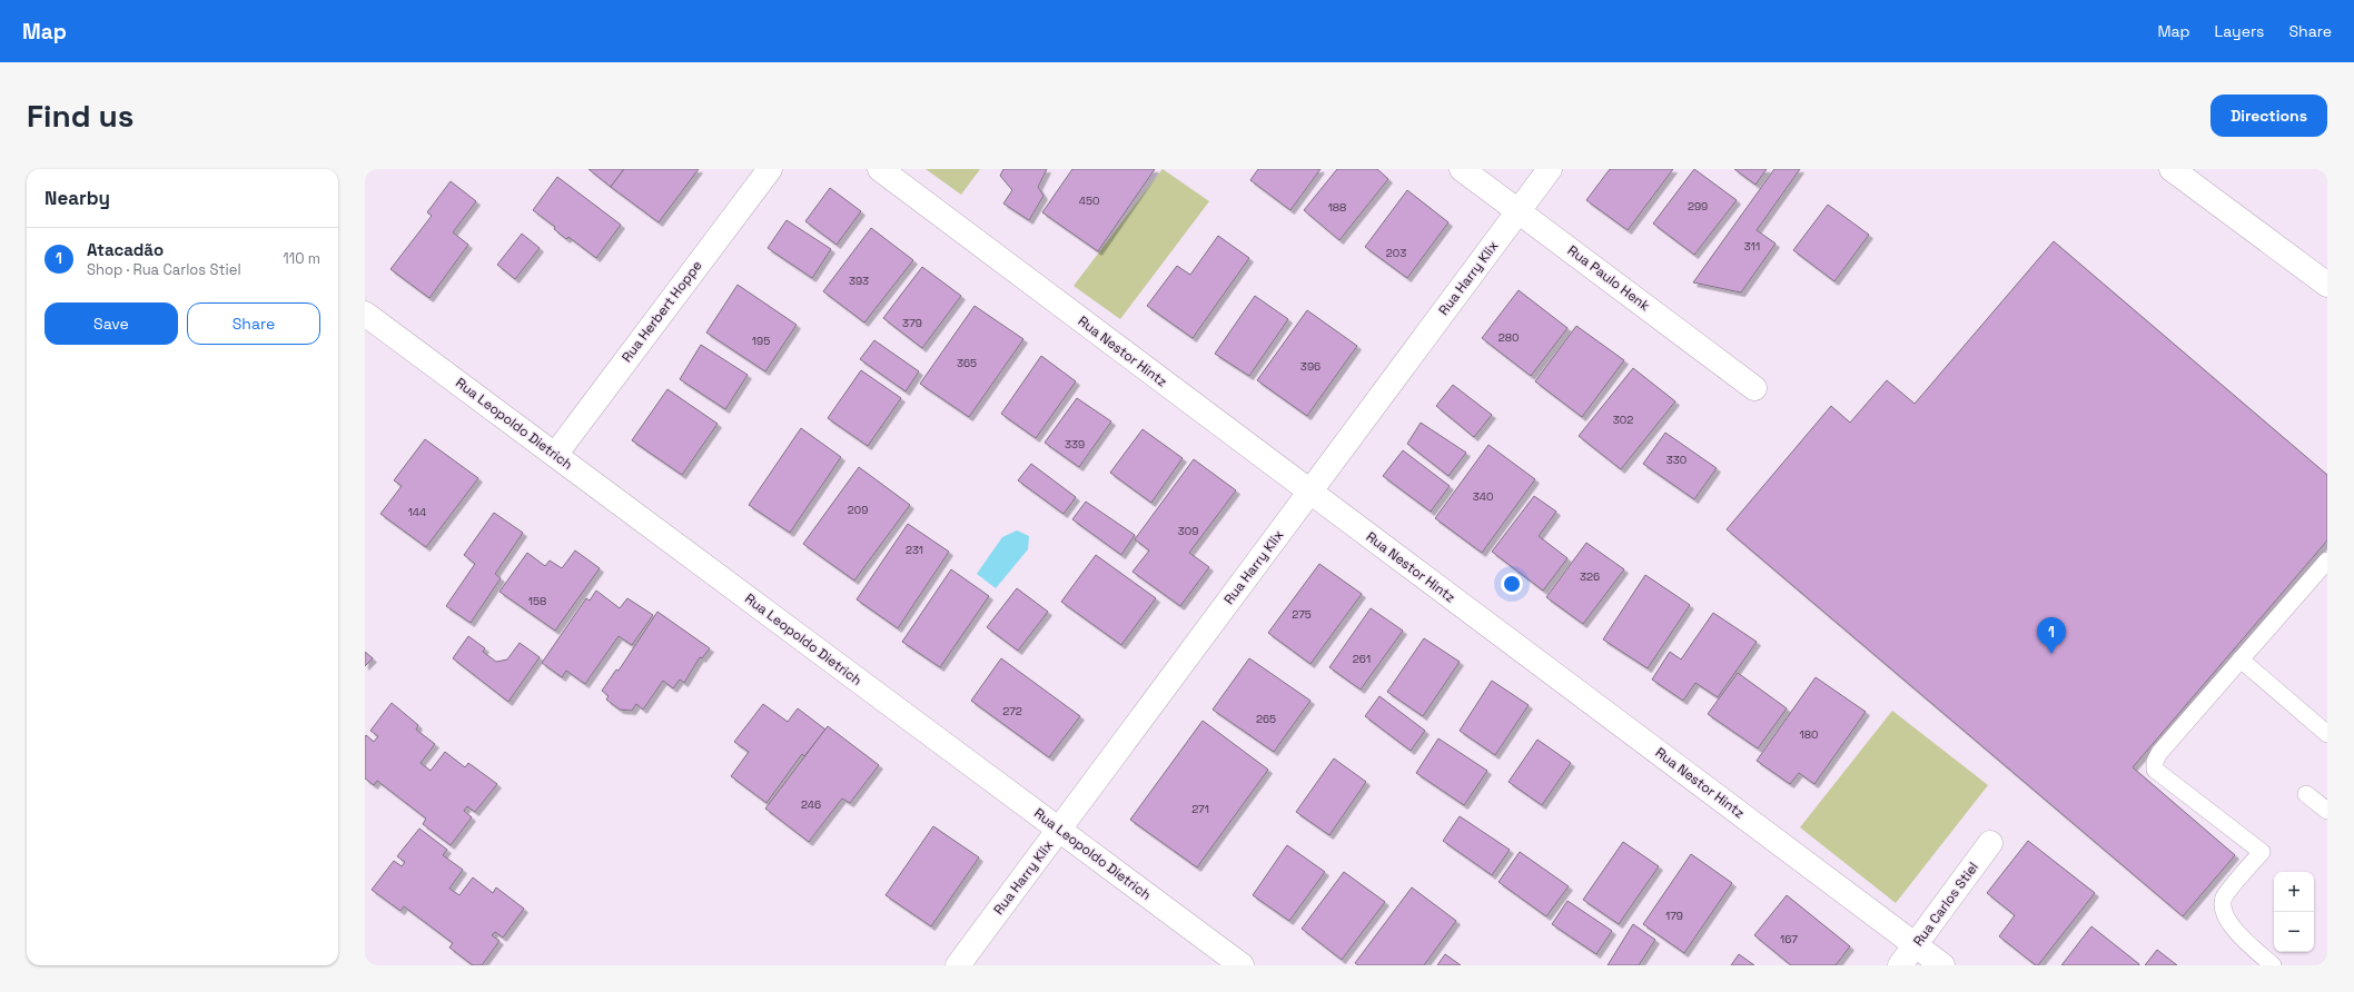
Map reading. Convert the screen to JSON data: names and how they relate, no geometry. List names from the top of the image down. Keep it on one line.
{"streets":{"street":["Rua Harry Klix","Rua Paulo Henk","Rua Herbert Hoppe","Rua Nestor Hintz","Rua Leopoldo Dietrich","Rua Carlos Stiel"]},"crossings":[["Rua Harry Klix","Rua Paulo Henk"],["Rua Harry Klix","Rua Nestor Hintz"],["Rua Harry Klix","Rua Leopoldo Dietrich"],["Rua Herbert Hoppe","Rua Leopoldo Dietrich"],["Rua Nestor Hintz","Rua Carlos Stiel"]],"house_numbers":["450","299","188","311","203","393","379","280","195","365","396","302","339","330","340","209","144","309","231","326","158","275","261","272","265","180","246","271","179","167"],"page":{"header":"Map","nav":["Map","Layers","Share"],"buttons":["Directions",["Save","Share"]],"title":"Find us","heading":"Nearby","list":[{"mark":"1","name":"Atacadão","note":"Shop · Rua Carlos Stiel","value":"110 m"}],"pins":"1","map_buttons":["+","−"]}}
